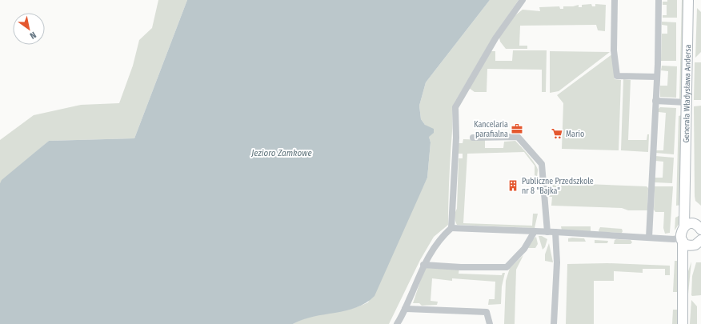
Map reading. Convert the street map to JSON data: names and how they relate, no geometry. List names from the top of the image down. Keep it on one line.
{"streets":{"main road":["Generała Władysława Andersa"]},"water":["Jezioro Zamkowe"],"places":{"office":["Kancelaria parafialna"],"supermarket":["Mario"],"building":["Publiczne Przedszkole nr 8 \"Bajka\""]},"north":"bottom right"}
